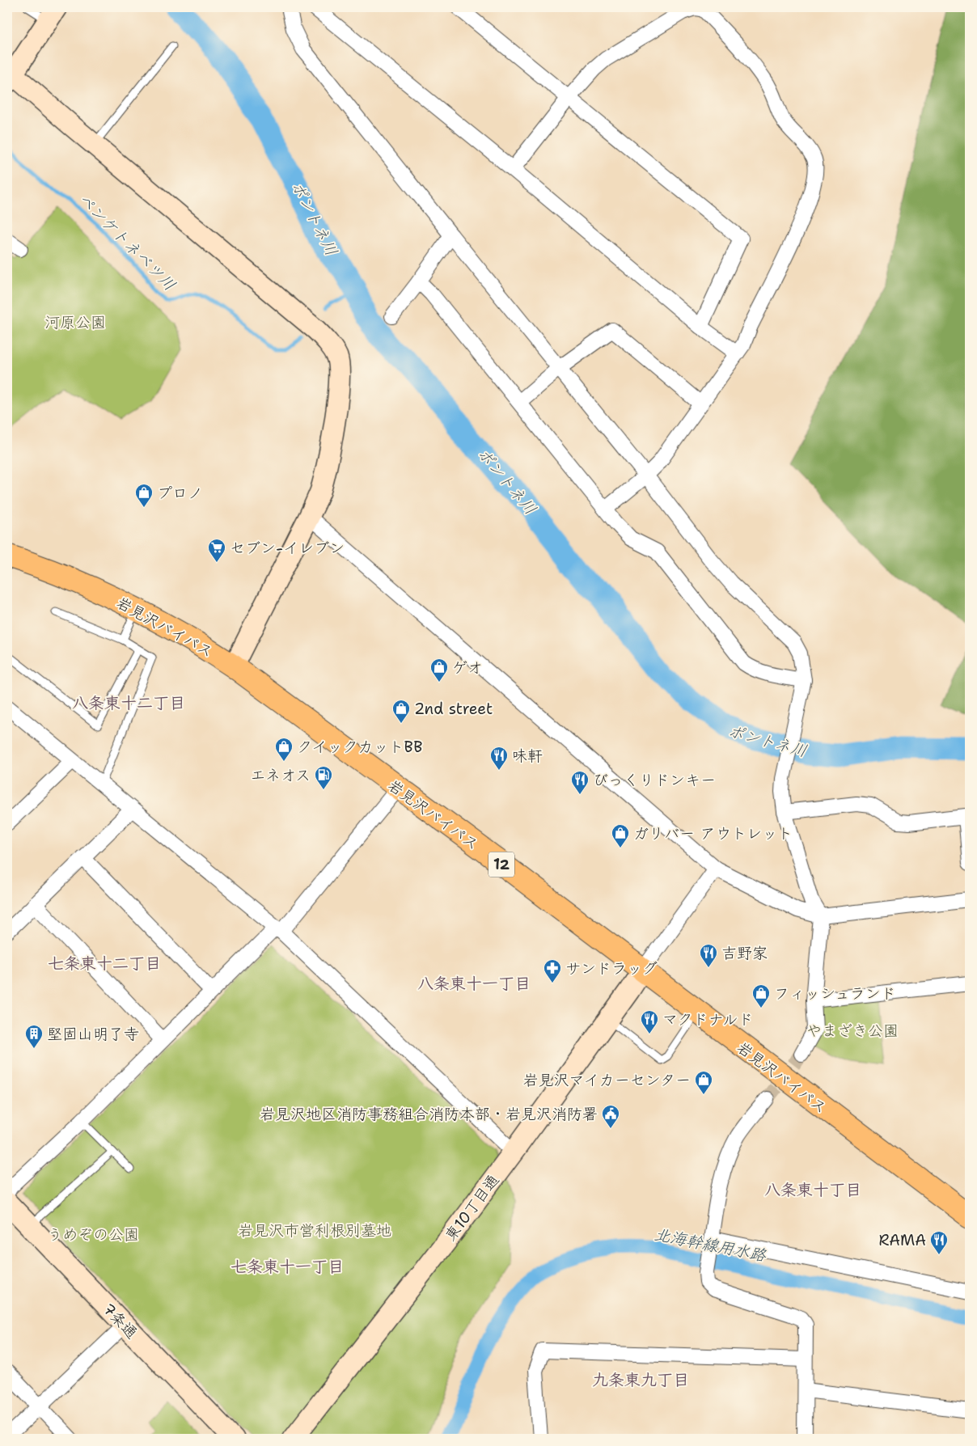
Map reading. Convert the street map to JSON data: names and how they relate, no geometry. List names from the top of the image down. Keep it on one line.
{"streets":{"highway":["岩見沢バイパス","12"],"street":["東10丁目通","7条通"]},"crossings":[["岩見沢バイパス","東10丁目通"]],"districts":["八条東十二丁目","七条東十二丁目","八条東十一丁目","八条東十丁目","七条東十一丁目","九条東九丁目"],"water":["ポントネ川","ペンケトネベツ川","北海幹線用水路"],"parks":["河原公園","やまざき公園","岩見沢市営利根別墓地","うめぞの公園"],"places":{"shop":["プロノ","ゲオ","2nd street","クイックカットBB","ガリバー アウトレット","フィッシュランド","岩見沢マイカーセンター"],"supermarket":["セブン-イレブン"],"restaurant":["味軒","びっくりドンキー","吉野家","マクドナルド","RAMA"],"fuel station":["エネオス"],"pharmacy":["サンドラッグ"],"building":["堅固山明了寺"],"public building":["岩見沢地区消防事務組合消防本部・岩見沢消防署"]}}
